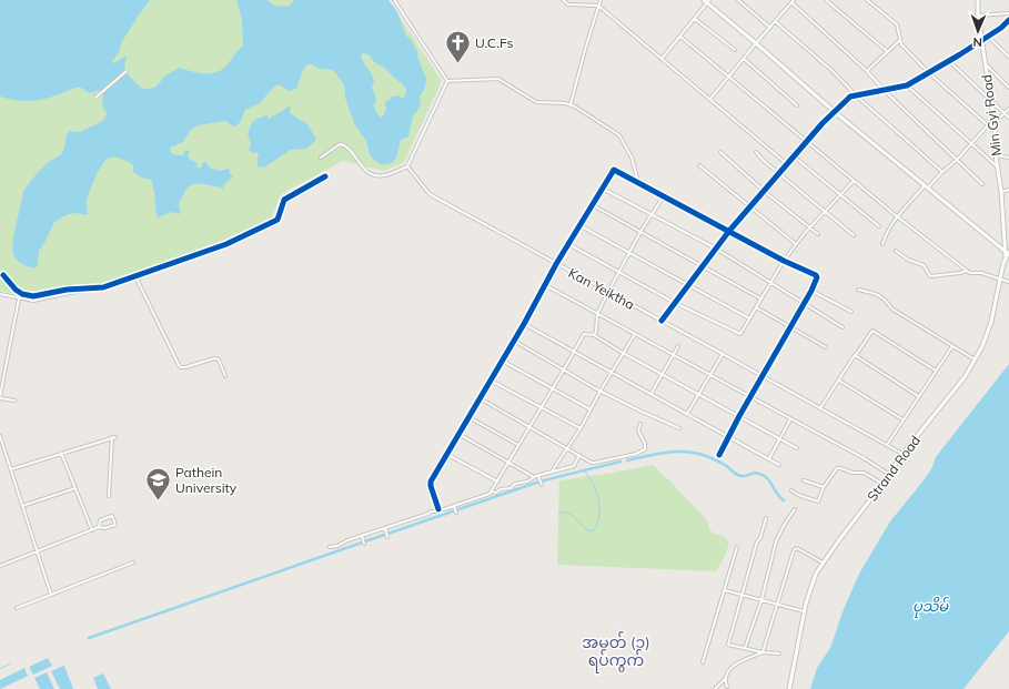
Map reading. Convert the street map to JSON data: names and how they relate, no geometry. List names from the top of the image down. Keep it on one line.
{"streets":{"main road":["Min Gyi Road","Strand Road"],"street":["Kan Yeiktha"]},"crossings":[["Min Gyi Road","Strand Road"],["Kan Yeiktha","Strand Road"]],"districts":["အမှတ် (၁) ရပ်ကွက်"],"water":["ပုသိမ်"],"places":{"church":["U.C.Fs"],"school or university":["Pathein University"]},"north":"bottom"}
